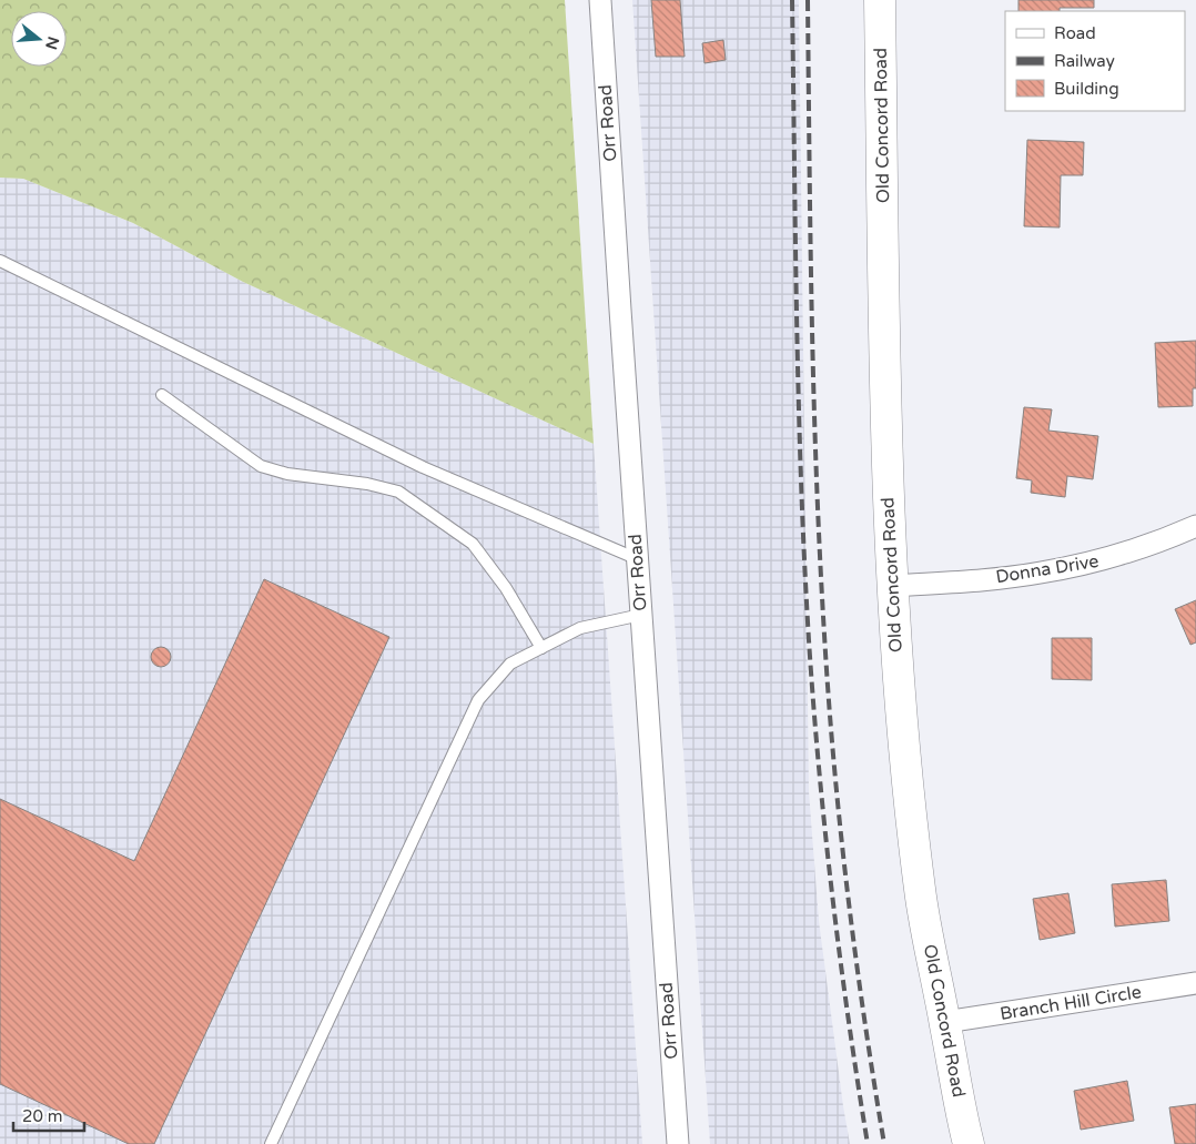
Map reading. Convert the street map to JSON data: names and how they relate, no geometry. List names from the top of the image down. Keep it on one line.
{"streets":{"street":["Orr Road","Old Concord Road","Donna Drive","Branch Hill Circle"]},"crossings":[["Old Concord Road","Donna Drive"],["Old Concord Road","Branch Hill Circle"]],"legend":["Road","Railway","Building"],"scale_bar":"20 m","north":"right"}
